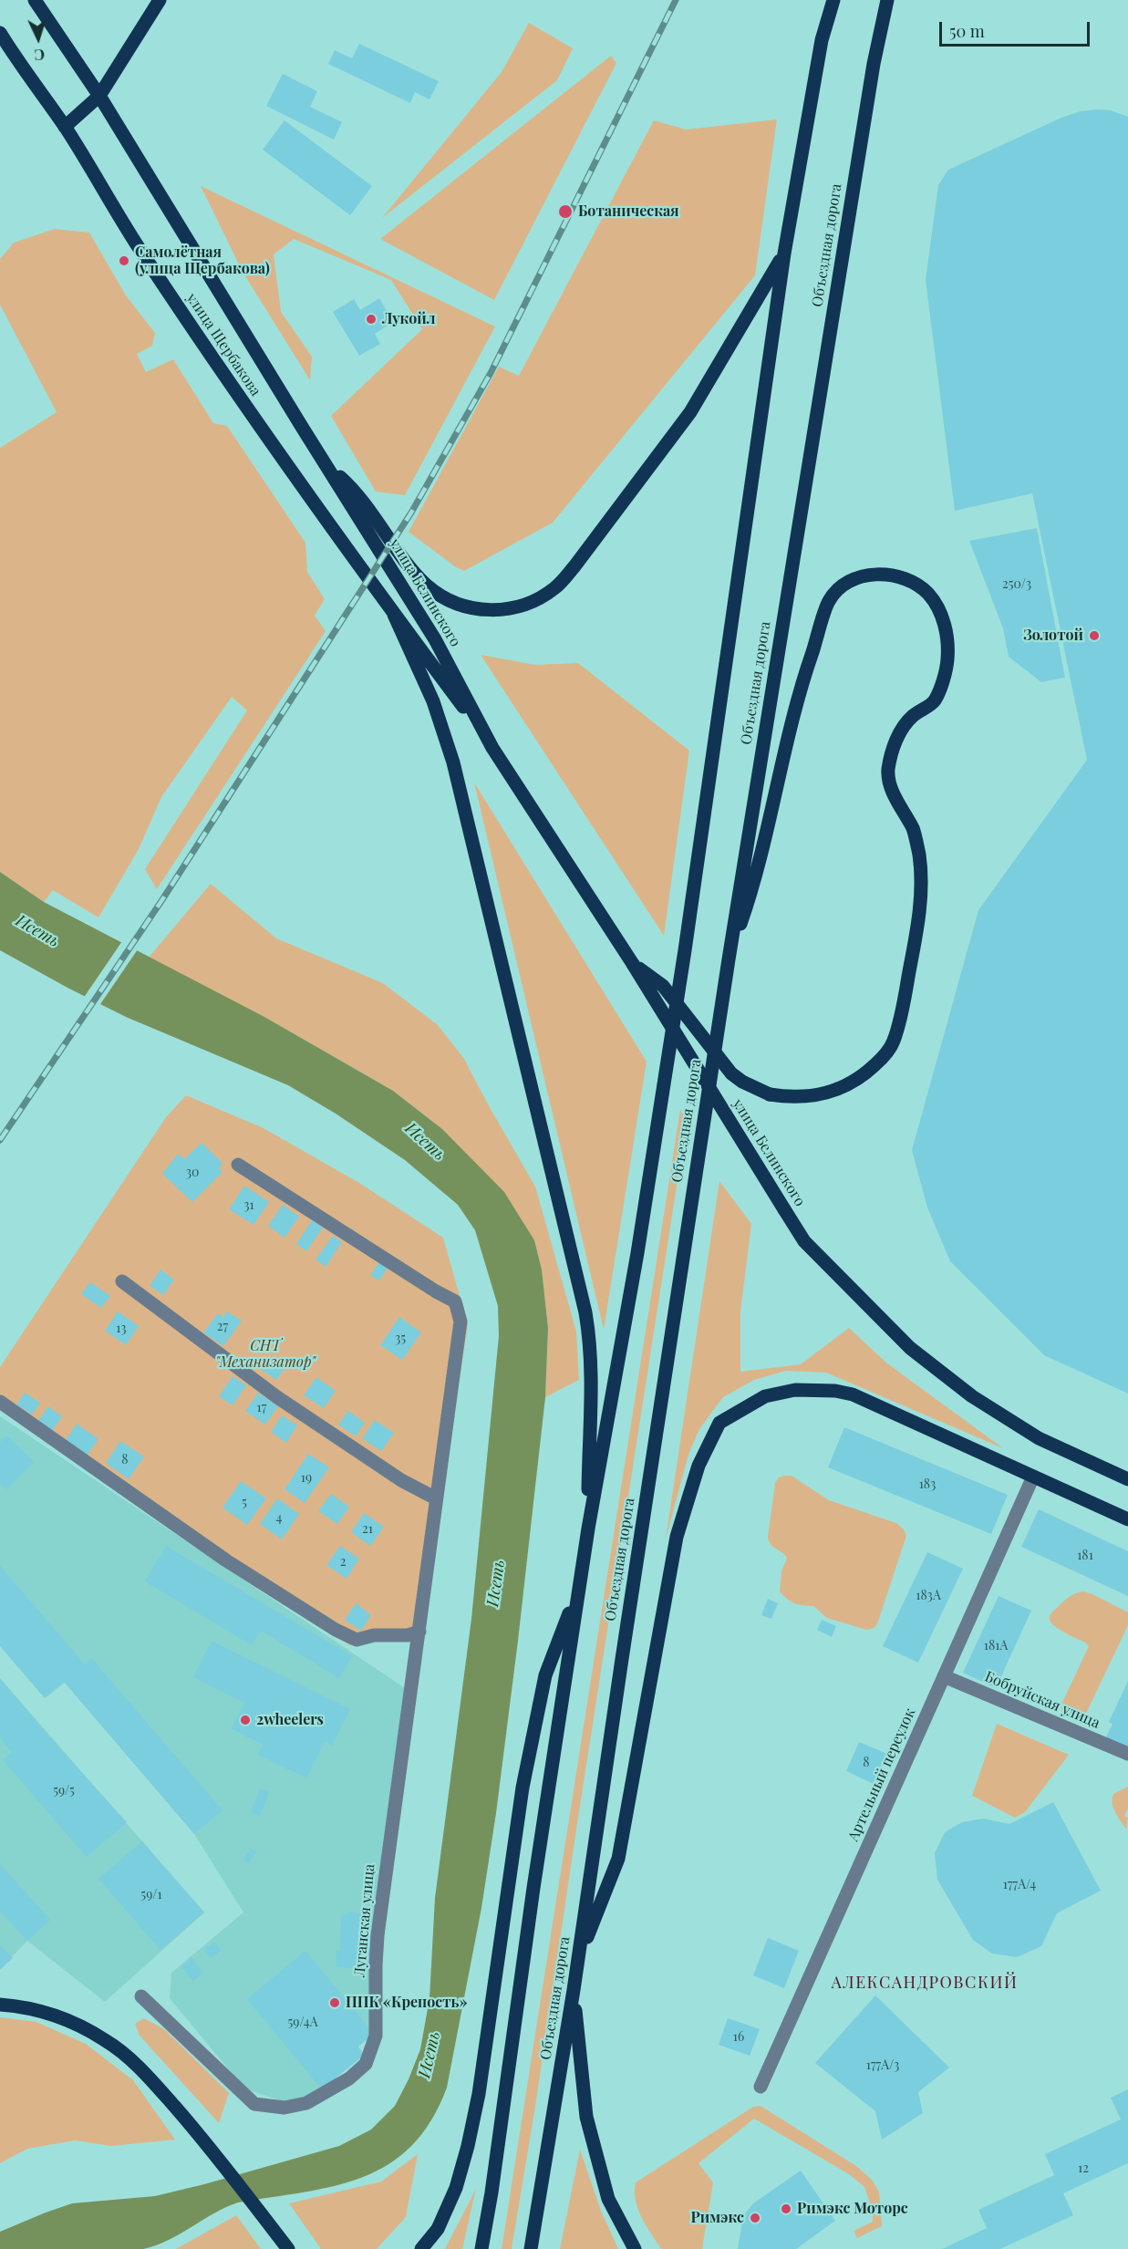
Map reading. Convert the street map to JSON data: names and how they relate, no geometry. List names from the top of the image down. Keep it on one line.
{"streets":{"main road":["Объездная дорога","улица Щербакова","улица Белинского"],"street":["Бобруйская улица","Артельный переулок","Луганская улица"]},"crossings":[["улица Щербакова","улица Белинского"],["Бобруйская улица","Артельный переулок"]],"districts":["АЛЕКСАНДРОВСКИЙ"],"water":["Исеть"],"parks":["СНТ \"Механизатор\""],"places":["Ботаническая","Самолётная (улица Щербакова)","Лукойл","Золотой","2wheelers","ППК «Крепость»","Римэкс Моторс","Римэкс"],"house_numbers":["250/3","30","31","27","13","35","17","8","19","183","5","4","21","181","2","183А","181А","8","59/5","177А/4","59/1","59/4А","16","177А/3","12"],"scale_bar":"50 m","north":"bottom"}
